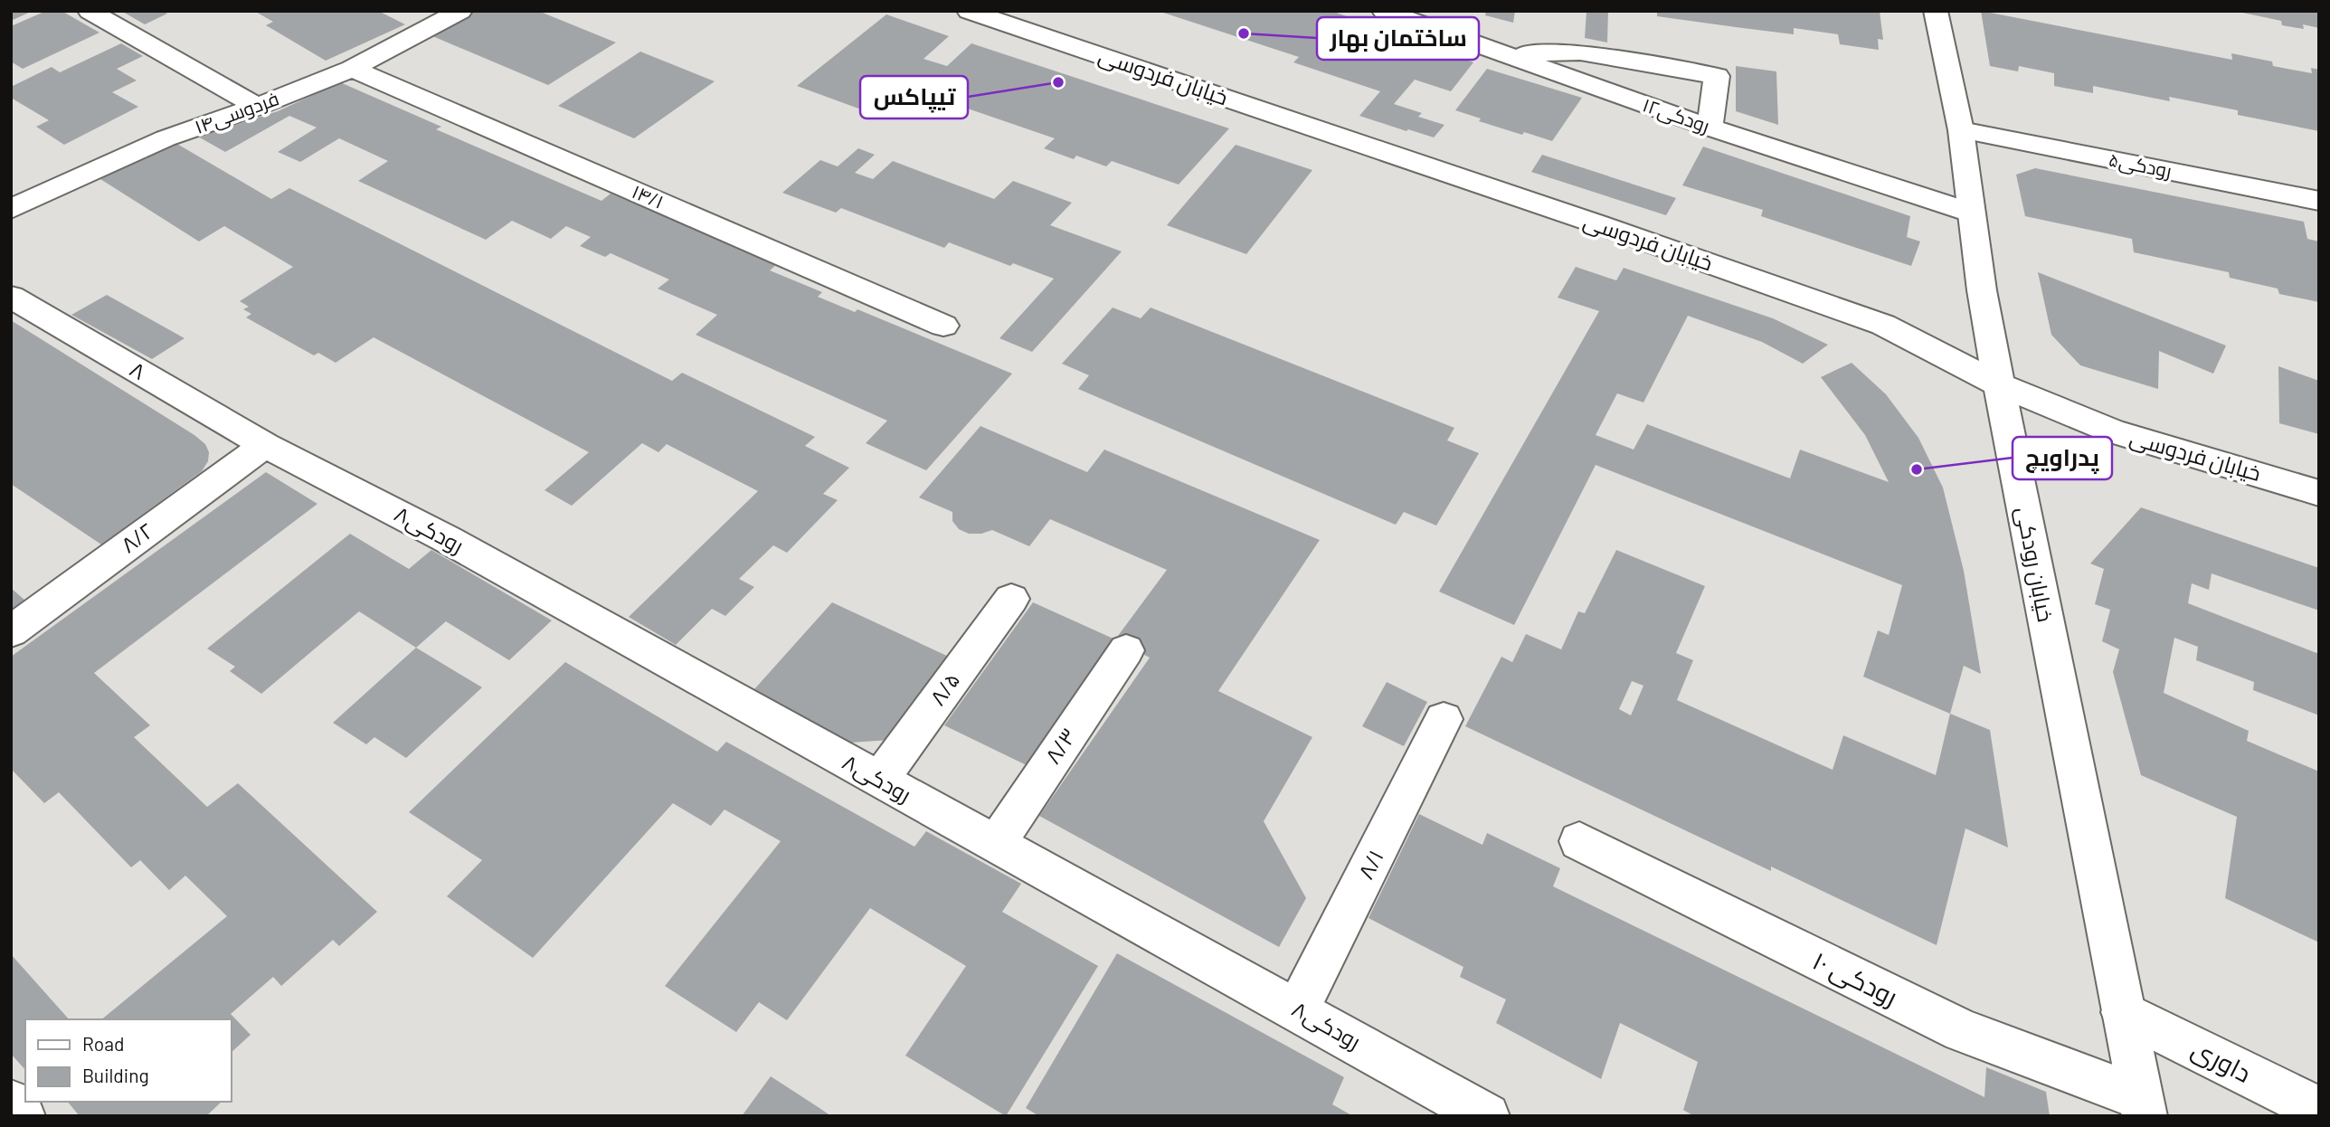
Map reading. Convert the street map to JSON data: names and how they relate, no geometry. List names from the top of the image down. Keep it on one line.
{"streets":{"street":["خیابان فردوسی","فردوسی۱۴","رودکی۱۲","رودکی۵","۱۴/۱","۸","رودکی۸","۸/۲","خیابان رودکی","۸/۵","۸/۳","۸/۱","رودکی ۱۰","داوری"]},"crossings":[["خیابان فردوسی","خیابان رودکی"],["فردوسی۱۴","۱۴/۱"],["رودکی۱۲","خیابان رودکی"],["رودکی۵","خیابان رودکی"],["۸","رودکی۸"],["۸","۸/۲"],["رودکی۸","۸/۲"],["رودکی۸","۸/۵"],["رودکی۸","۸/۳"],["رودکی۸","۸/۱"],["خیابان رودکی","رودکی ۱۰"],["خیابان رودکی","داوری"]],"places":["ساختمان بهار","تیپاکس","پدراویچ"],"legend":["Road","Building"]}
